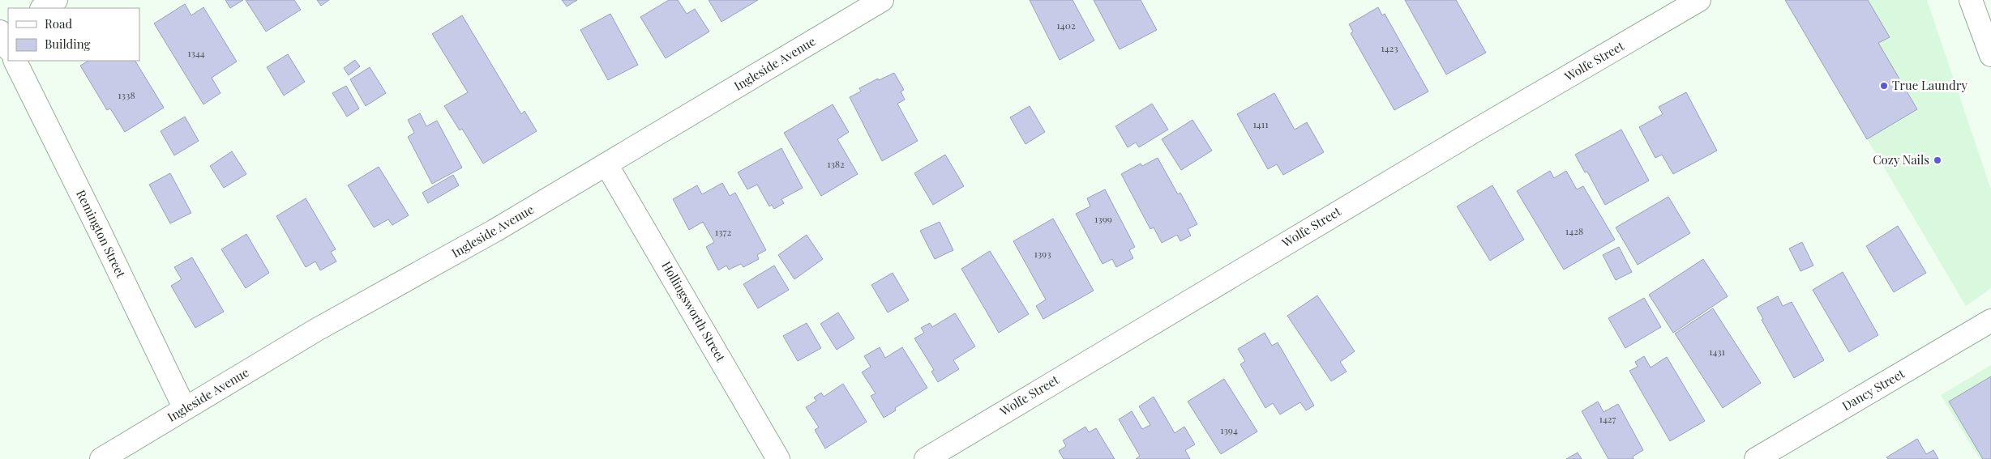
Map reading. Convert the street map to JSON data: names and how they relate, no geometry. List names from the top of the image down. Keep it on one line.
{"streets":{"street":["Wolfe Street","Ingleside Avenue","Remington Street","Hollingsworth Street","Dancy Street"]},"crossings":[["Ingleside Avenue","Remington Street"],["Ingleside Avenue","Hollingsworth Street"]],"places":["True Laundry","Cozy Nails"],"house_numbers":["1402","1423","1344","1338","1411","1382","1399","1428","1372","1393","1431","1427","1394"],"legend":["Road","Building"]}
